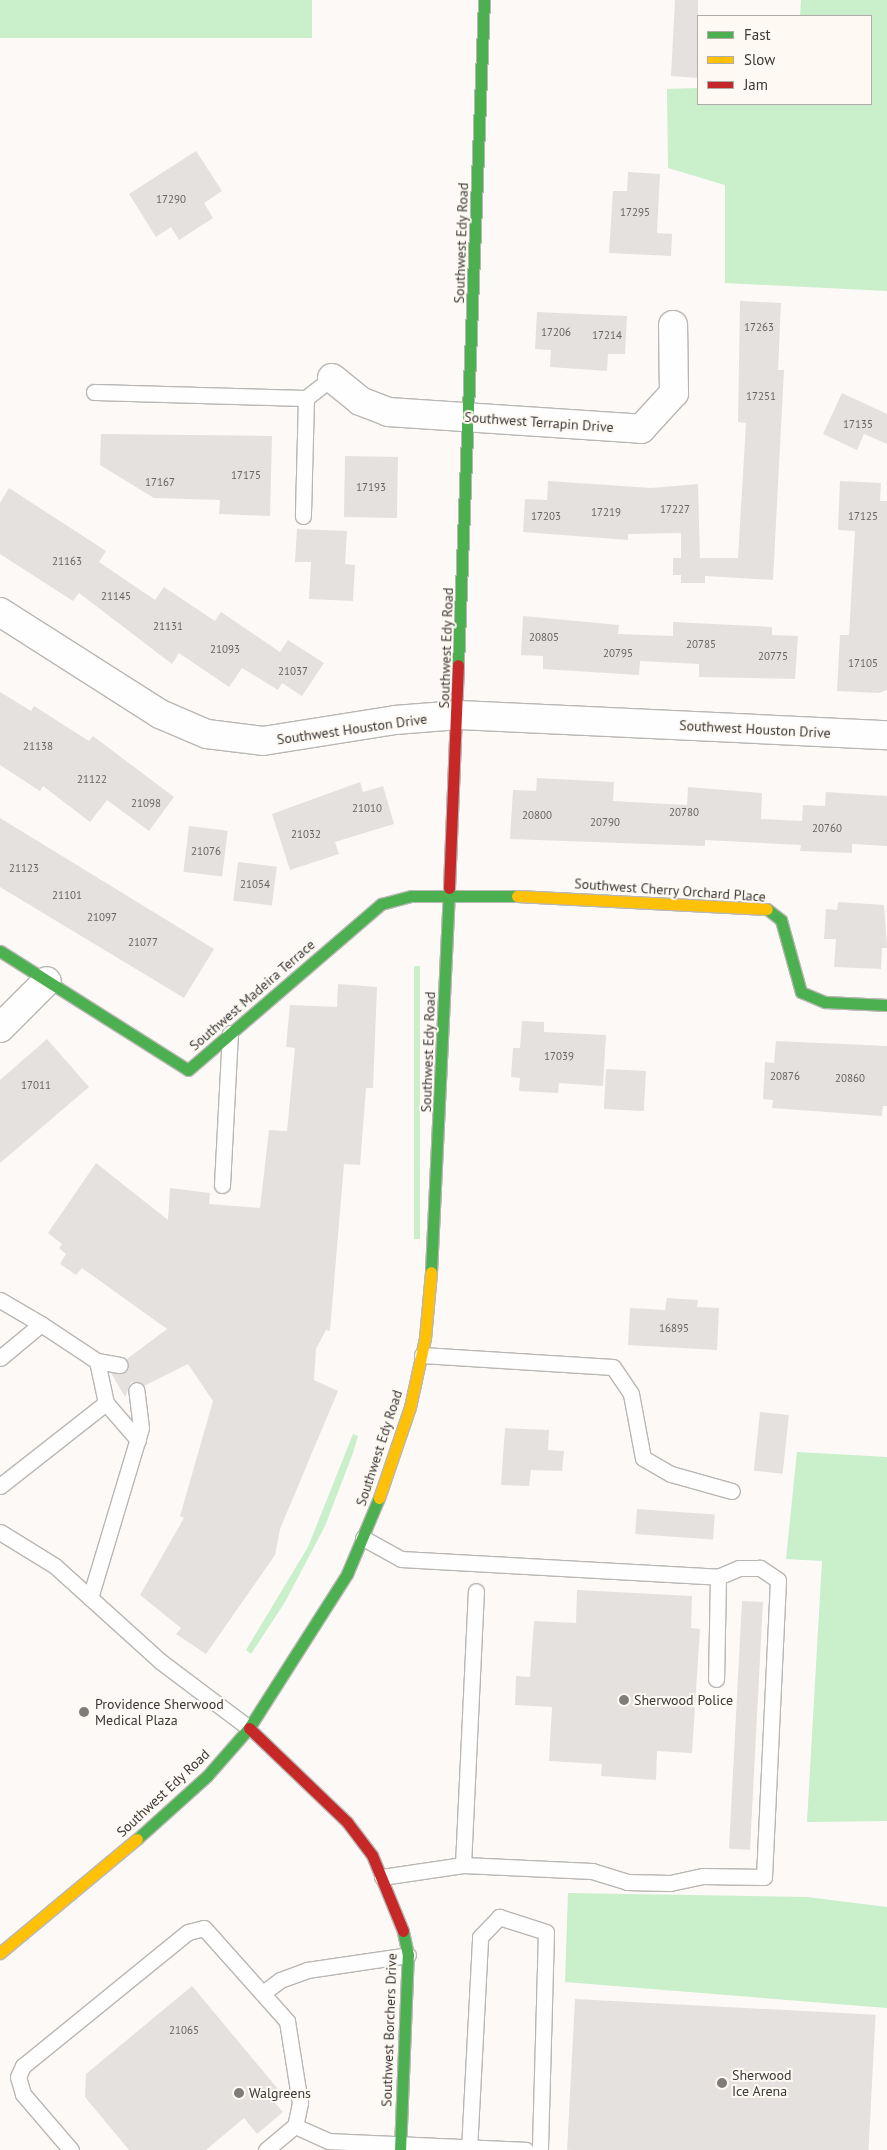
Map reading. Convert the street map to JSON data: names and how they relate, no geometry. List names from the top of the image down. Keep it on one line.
{"streets":{"main road":["Southwest Edy Road","Southwest Cherry Orchard Place","Southwest Madeira Terrace","Southwest Borchers Drive"],"street":["Southwest Terrapin Drive","Southwest Houston Drive"]},"crossings":[["Southwest Edy Road","Southwest Terrapin Drive"],["Southwest Edy Road","Southwest Houston Drive"],["Southwest Edy Road","Southwest Cherry Orchard Place"],["Southwest Edy Road","Southwest Madeira Terrace"],["Southwest Edy Road","Southwest Borchers Drive"],["Southwest Cherry Orchard Place","Southwest Madeira Terrace"]],"places":["Sherwood Police","Providence Sherwood Medical Plaza","Sherwood Ice Arena","Walgreens"],"house_numbers":["17290","17295","17263","17206","17214","17251","17135","17175","17167","17193","17227","17219","17203","17125","21163","21145","21131","20805","20785","21093","20795","20775","17105","21037","21138","21122","21098","21010","20780","20800","20790","20760","21032","21076","21123","21054","21101","21097","21077","17039","20876","20860","17011","16895","21065"],"legend":["Fast","Slow","Jam"]}
